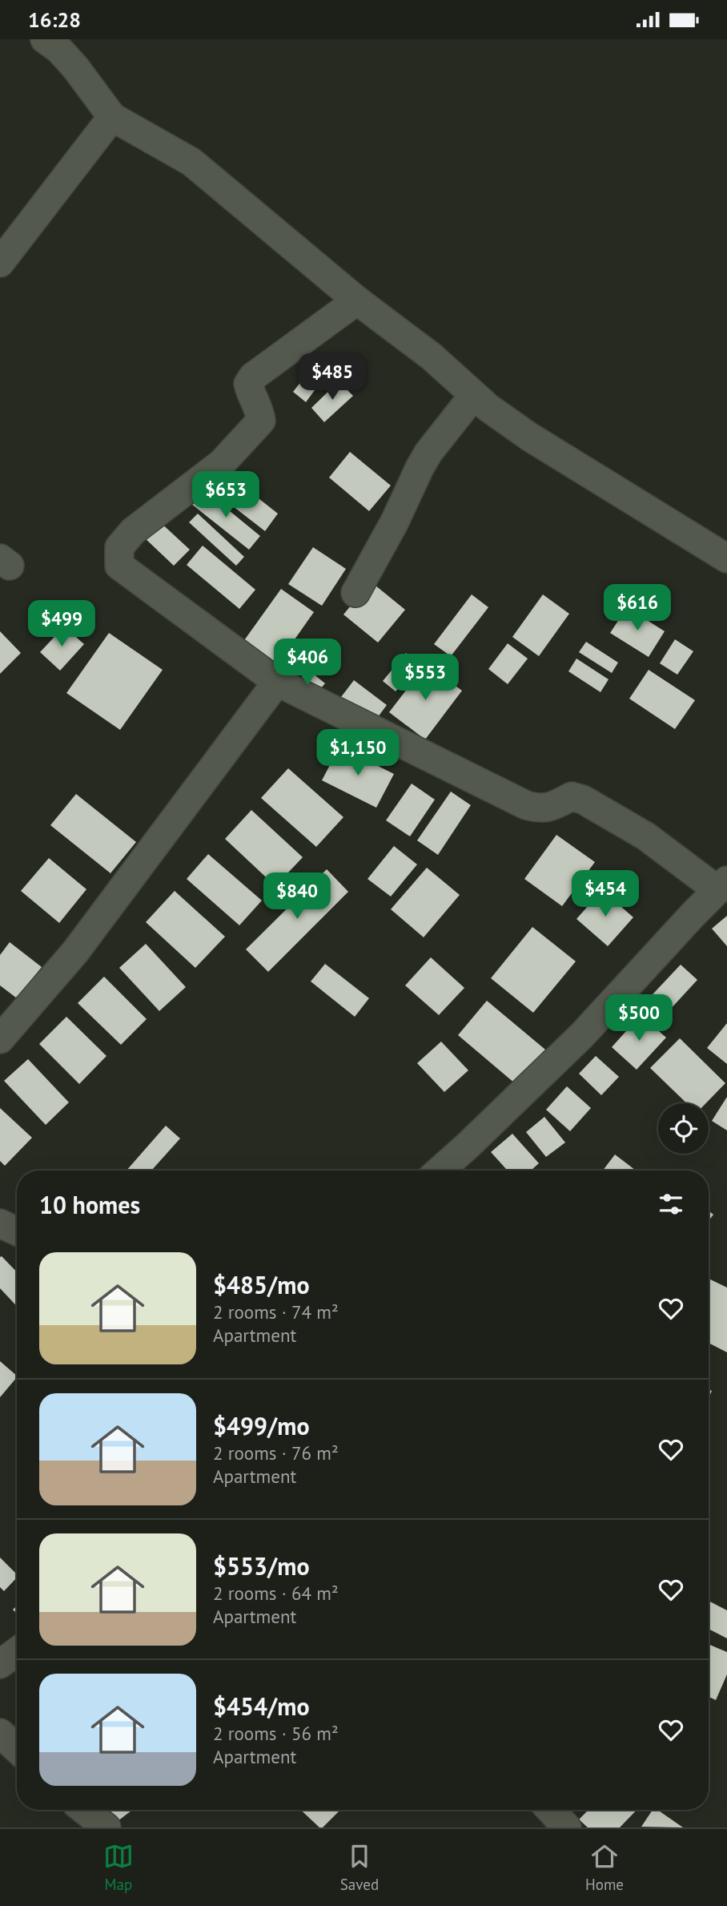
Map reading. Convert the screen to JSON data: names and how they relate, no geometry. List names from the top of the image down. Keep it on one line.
{"page":{"status":"16:28","price":["$485","$653","$616","$499","$406","$553","$1,150","$454","$840","$500"],"heading":"10 homes","list":[{"name":"$485/mo","note":"2 rooms · 74 m² · Apartment"},{"name":"$499/mo","note":"2 rooms · 76 m² · Apartment"},{"name":"$553/mo","note":"2 rooms · 64 m² · Apartment"},{"name":"$454/mo","note":"2 rooms · 56 m² · Apartment"}],"tabs":["Map","Saved","Home"]}}
